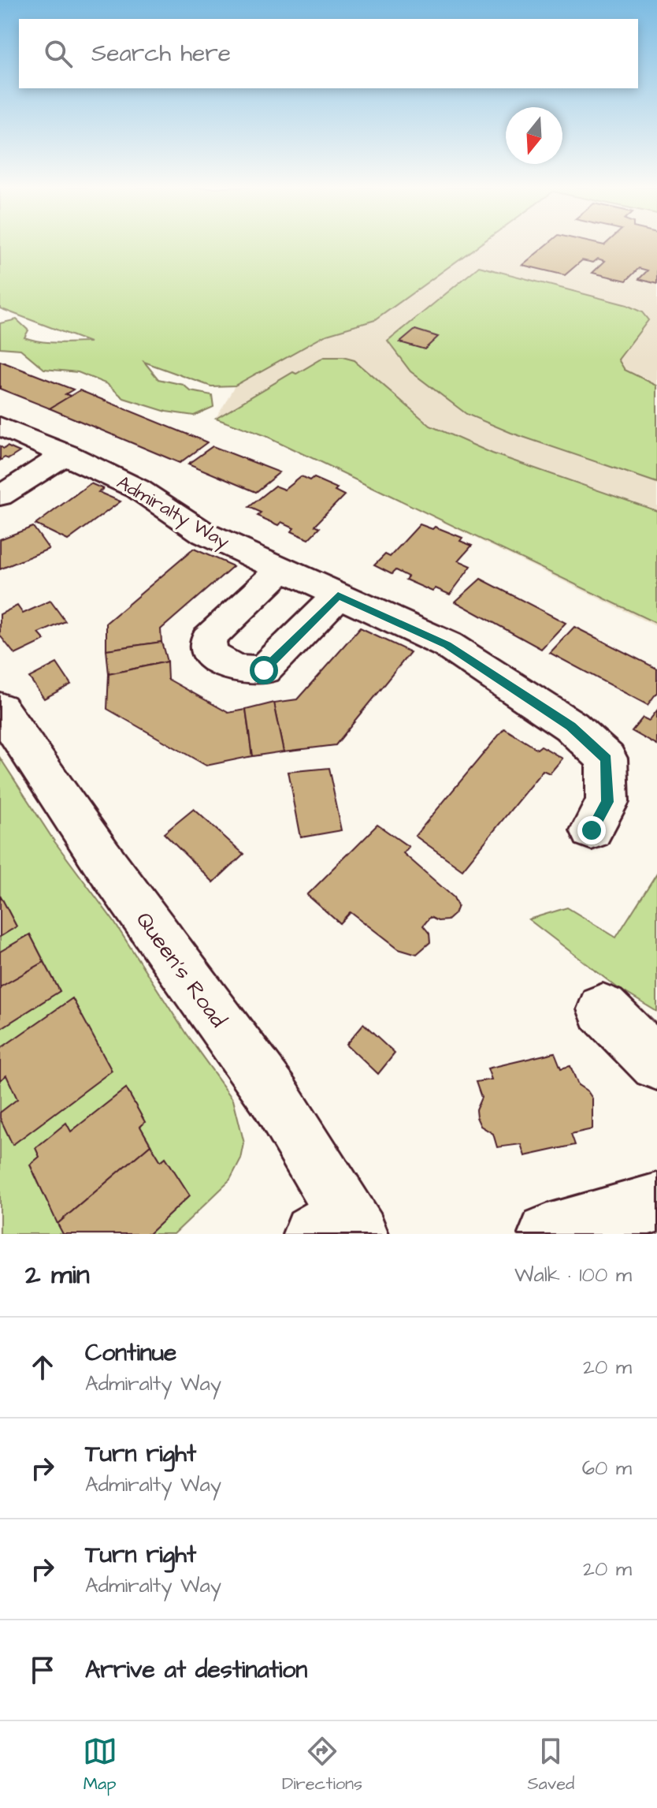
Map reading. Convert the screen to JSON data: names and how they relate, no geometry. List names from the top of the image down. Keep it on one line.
{"streets":{"street":["Admiralty Way","Queen's Road"]},"north":"bottom","page":{"search":"Search here","heading":["2 min","Walk · 100 m"],"list":[["Continue","Admiralty Way","20 m"],["Turn right","Admiralty Way","60 m"],["Turn right","Admiralty Way","20 m"],"Arrive at destination"],"nav":["Map","Directions","Saved"]}}
